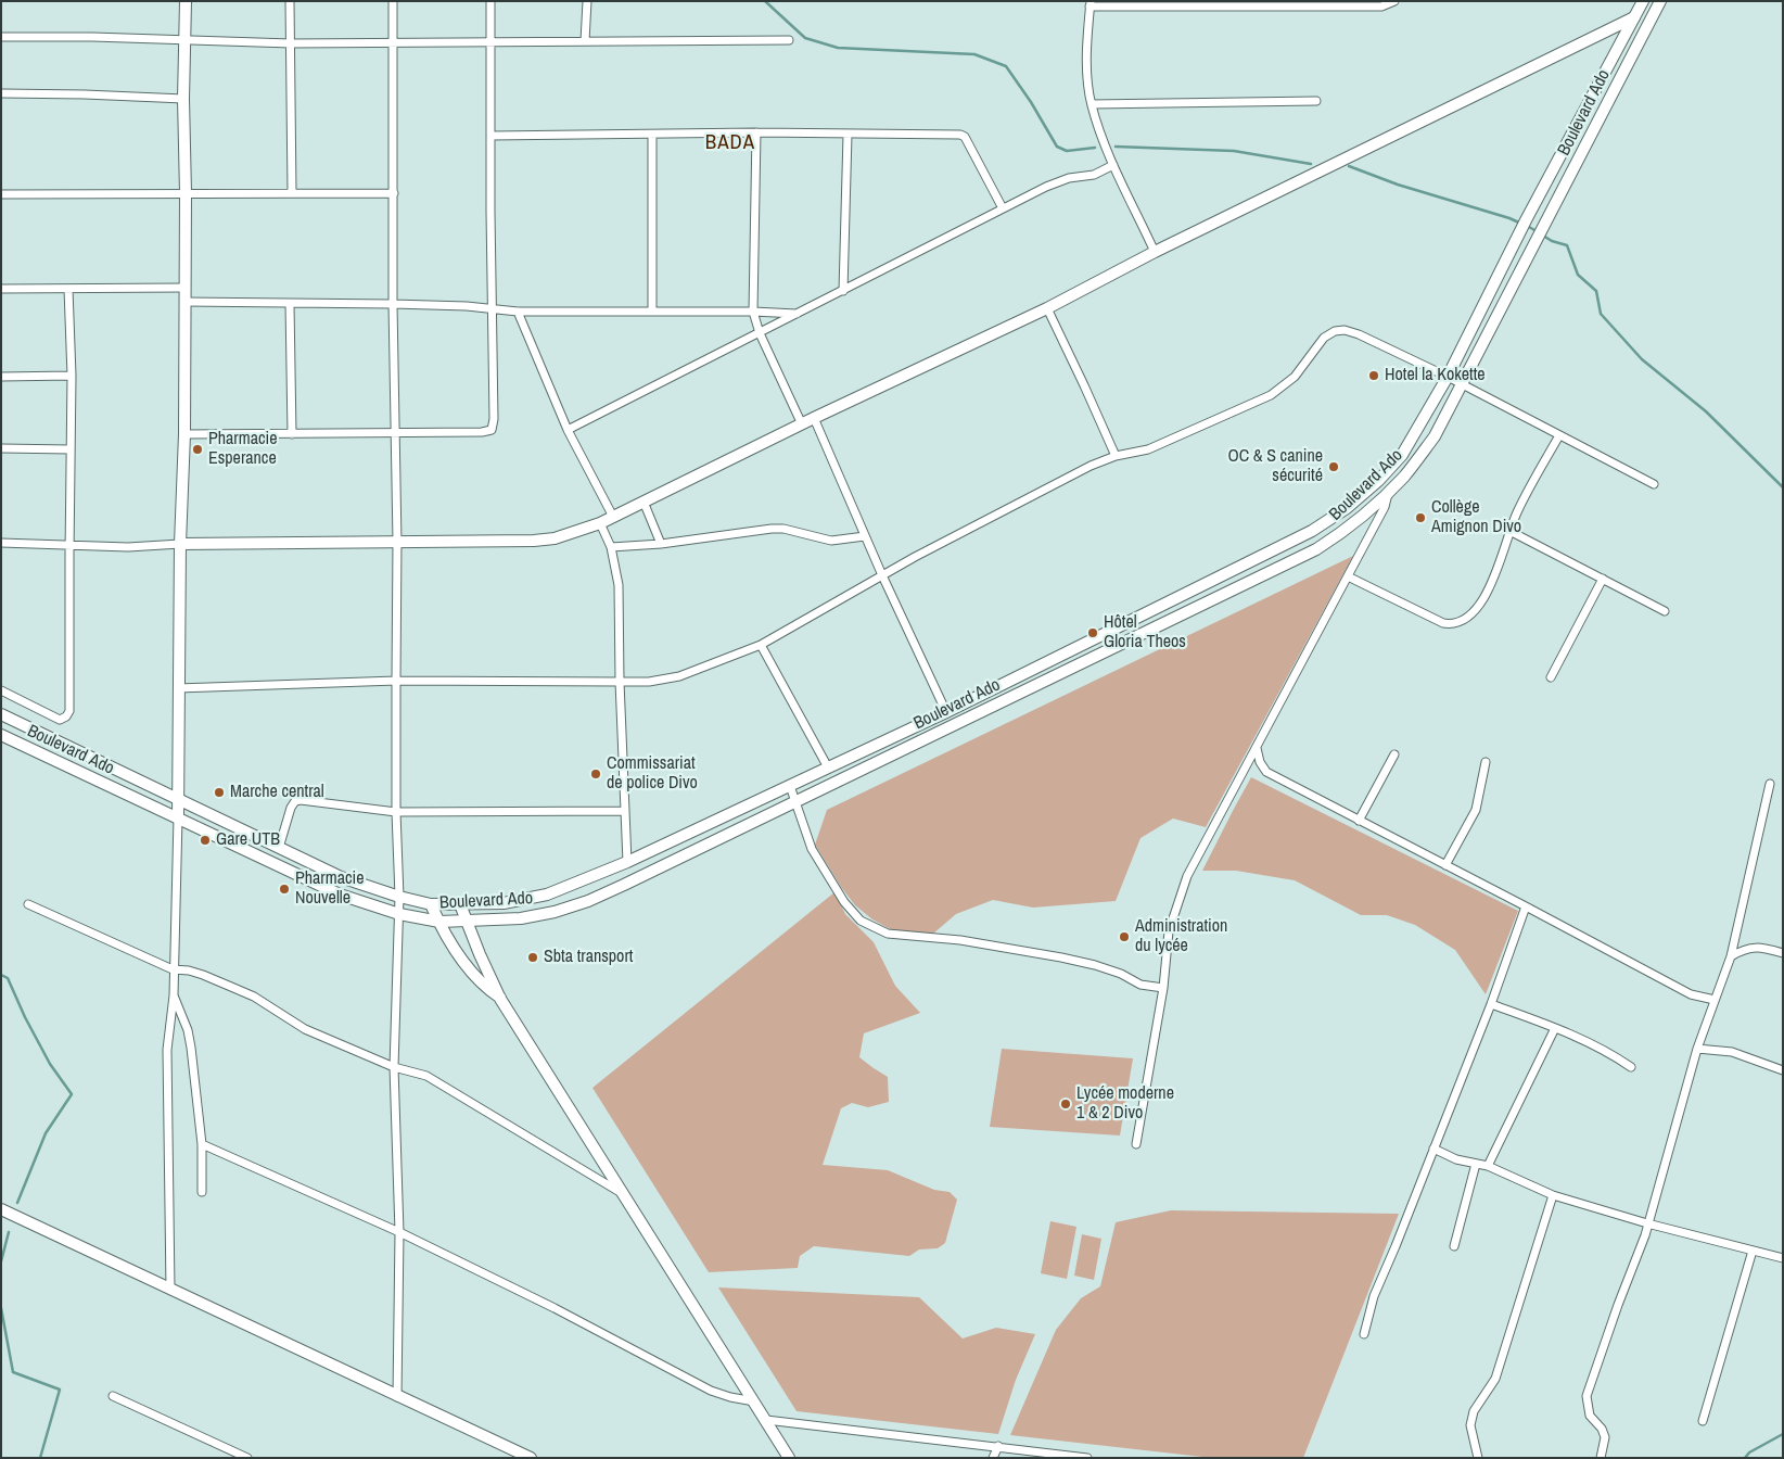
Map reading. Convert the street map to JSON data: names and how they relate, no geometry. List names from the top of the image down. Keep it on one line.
{"streets":{"main road":["Boulevard Ado"]},"districts":["BADA"],"places":["Hotel la Kokette","Pharmacie Esperance","OC & S canine sécurité","Collège Amignon Divo","Hôtel Gloria Theos","Commissariat de police Divo","Marche central","Gare UTB","Pharmacie Nouvelle","Administration du lycée","Sbta transport","Lycée moderne 1 & 2 Divo"]}
